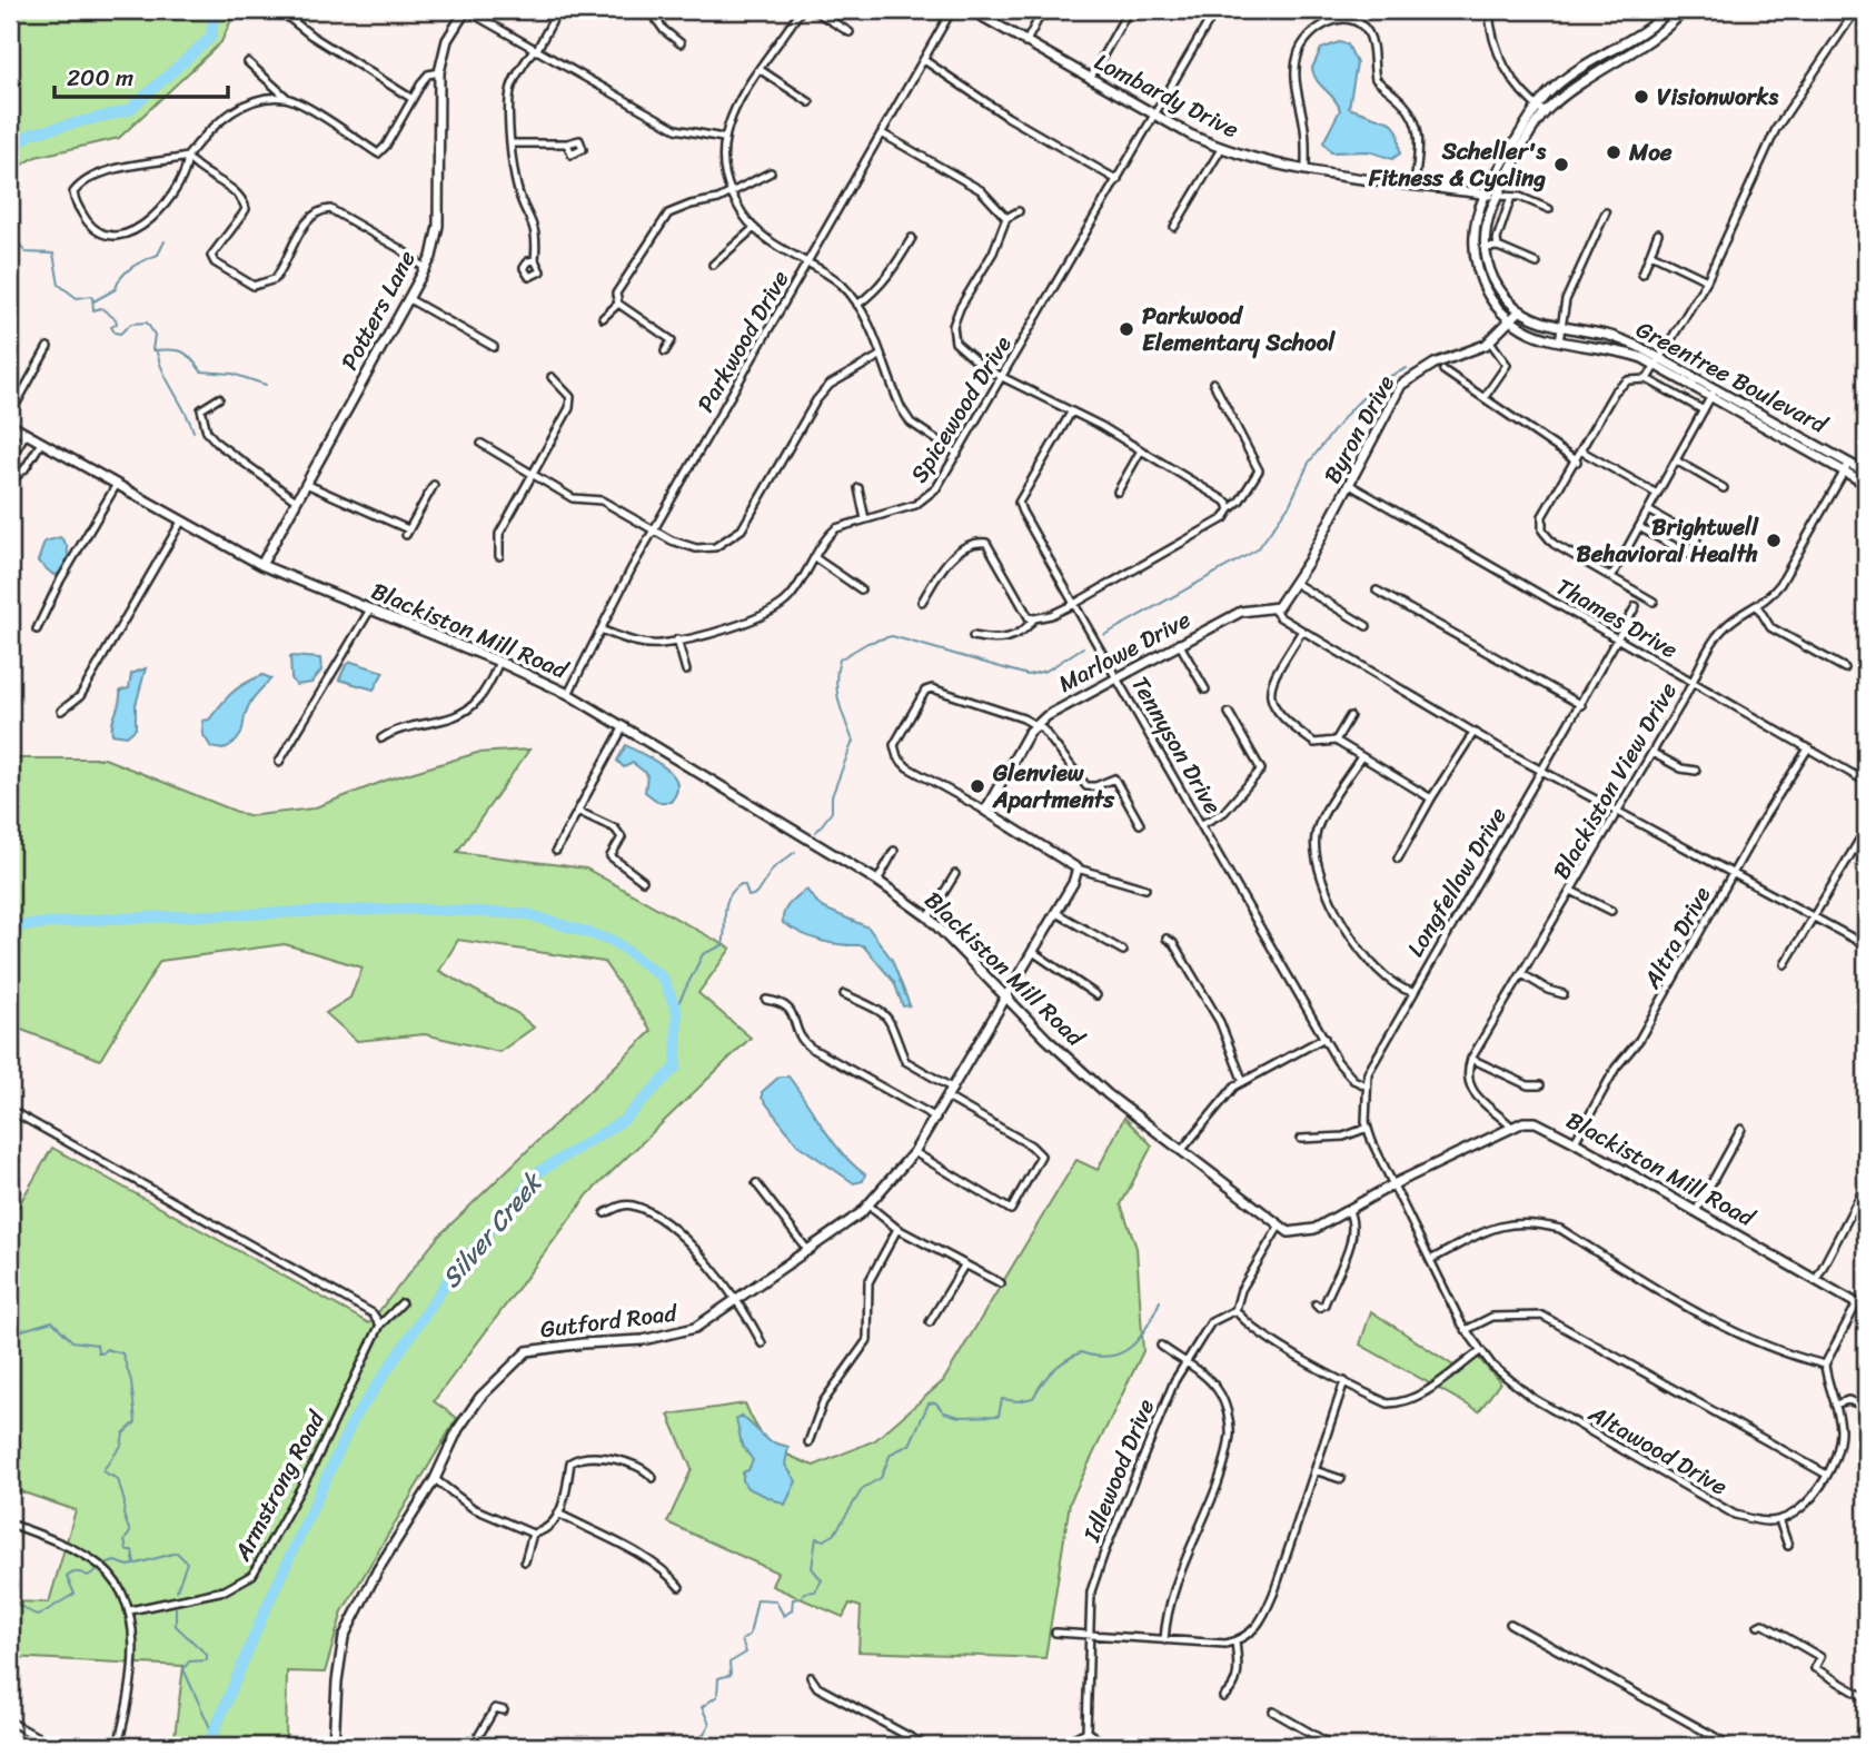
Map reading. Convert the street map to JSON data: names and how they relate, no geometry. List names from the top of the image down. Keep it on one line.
{"streets":{"main road":["Lombardy Drive","Potters Lane","Greentree Boulevard","Byron Drive","Blackiston Mill Road","Marlowe Drive","Gutford Road"],"street":["Parkwood Drive","Spicewood Drive","Thames Drive","Tennyson Drive","Blackiston View Drive","Longfellow Drive","Altra Drive","Altawood Drive","Idlewood Drive","Armstrong Road"]},"crossings":[["Lombardy Drive","Greentree Boulevard"],["Lombardy Drive","Spicewood Drive"],["Potters Lane","Blackiston Mill Road"],["Parkwood Drive","Spicewood Drive"],["Parkwood Drive","Blackiston Mill Road"],["Greentree Boulevard","Byron Drive"],["Greentree Boulevard","Blackiston View Drive"],["Byron Drive","Thames Drive"],["Byron Drive","Marlowe Drive"],["Thames Drive","Blackiston View Drive"],["Thames Drive","Longfellow Drive"],["Thames Drive","Altra Drive"],["Blackiston Mill Road","Longfellow Drive"],["Blackiston Mill Road","Altra Drive"],["Blackiston Mill Road","Gutford Road"],["Blackiston Mill Road","Altawood Drive"],["Marlowe Drive","Tennyson Drive"],["Tennyson Drive","Longfellow Drive"],["Longfellow Drive","Altawood Drive"]],"water":["Silver Creek"],"places":["Visionworks","Moe","Scheller's Fitness & Cycling","Parkwood Elementary School","Brightwell Behavioral Health","Glenview Apartments"],"scale_bar":"200 m"}
